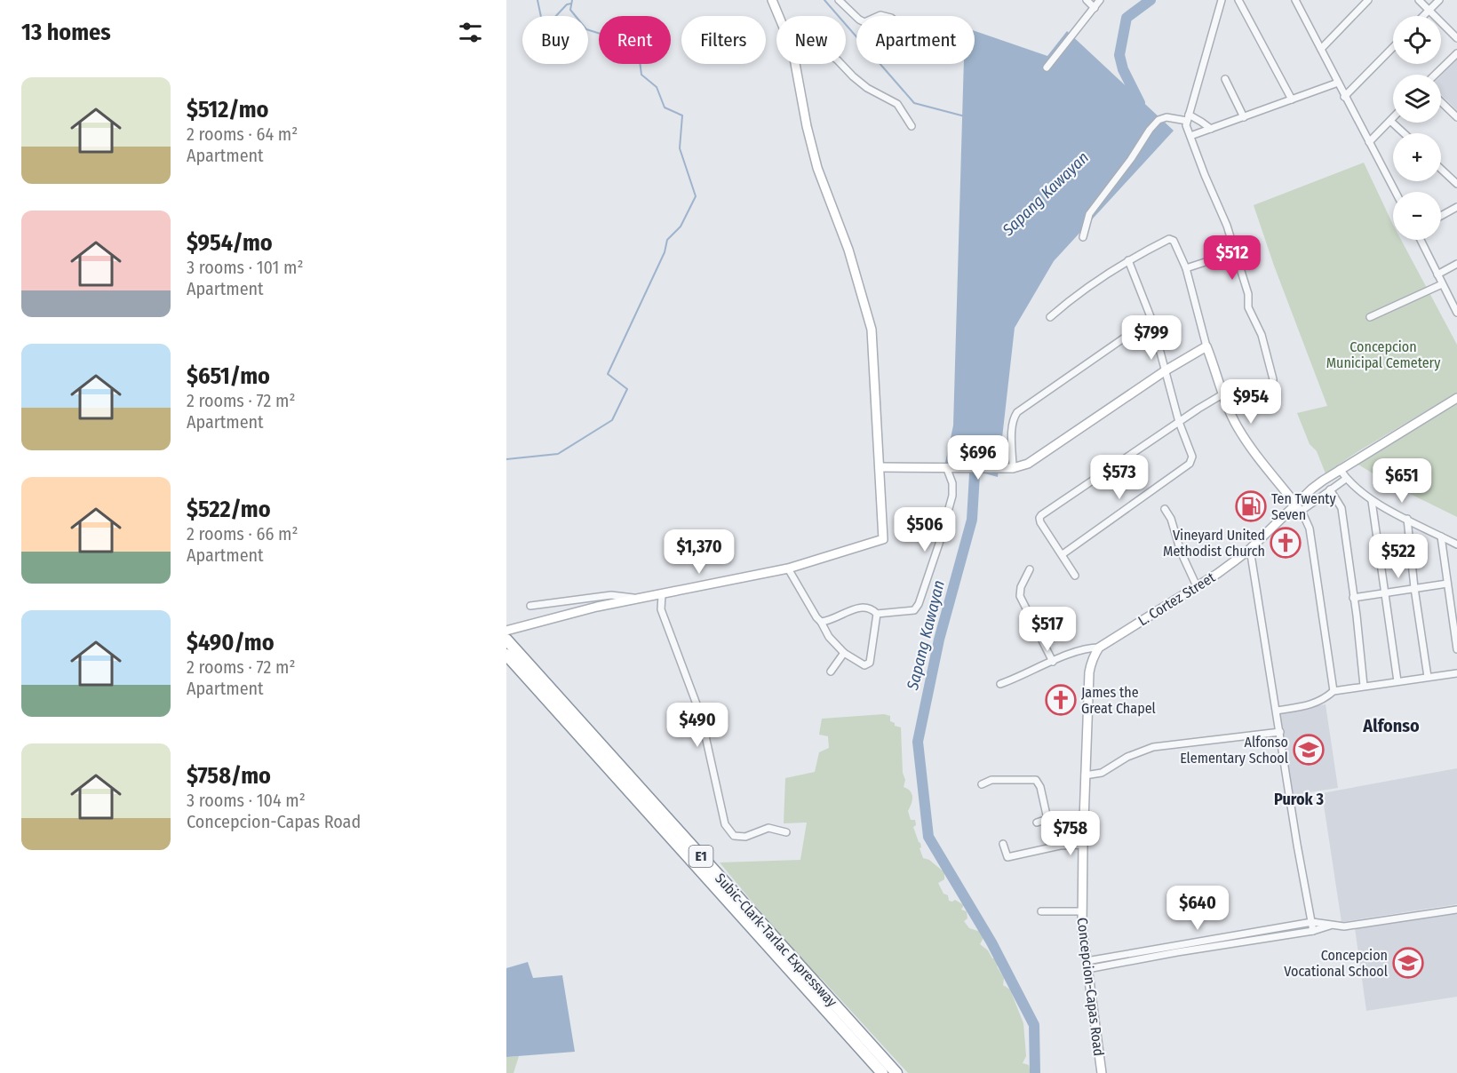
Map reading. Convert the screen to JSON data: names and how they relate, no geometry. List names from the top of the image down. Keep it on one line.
{"streets":{"highway":["E1","Subic-Clark-Tarlac Expressway"],"street":["L. Cortez Street","Concepcion-Capas Road"]},"crossings":[["L. Cortez Street","Concepcion-Capas Road"]],"districts":["Alfonso","Purok 3"],"water":["Sapang Kawayan"],"parks":["Concepcion Municipal Cemetery"],"places":{"fuel station":["Ten Twenty Seven"],"church":["Vineyard United Methodist Church","James the Great Chapel"],"school or university":["Alfonso Elementary School","Concepcion Vocational School"]},"page":{"heading":"13 homes","map_buttons":["+","−"],"chip":["Buy","Rent","Filters","New","Apartment"],"list":[{"name":"$512/mo","note":"2 rooms · 64 m² · Apartment"},{"name":"$954/mo","note":"3 rooms · 101 m² · Apartment"},{"name":"$651/mo","note":"2 rooms · 72 m² · Apartment"},{"name":"$522/mo","note":"2 rooms · 66 m² · Apartment"},{"name":"$490/mo","note":"2 rooms · 72 m² · Apartment"},{"name":"$758/mo","note":"3 rooms · 104 m² · Concepcion-Capas Road"}],"price":["$512","$799","$954","$696","$573","$651","$506","$1,370","$522","$517","$490","$758","$640"]}}
